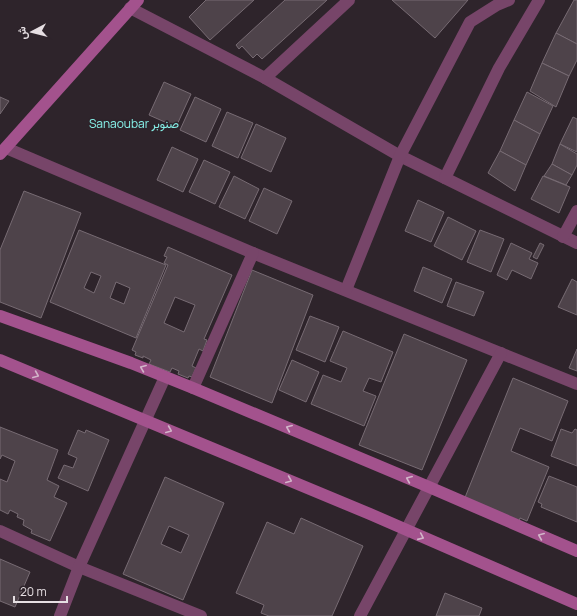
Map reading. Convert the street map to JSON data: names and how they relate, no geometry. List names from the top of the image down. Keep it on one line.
{"districts":["Sanaoubar صنوبر"],"scale_bar":"20 m","north":"left"}
